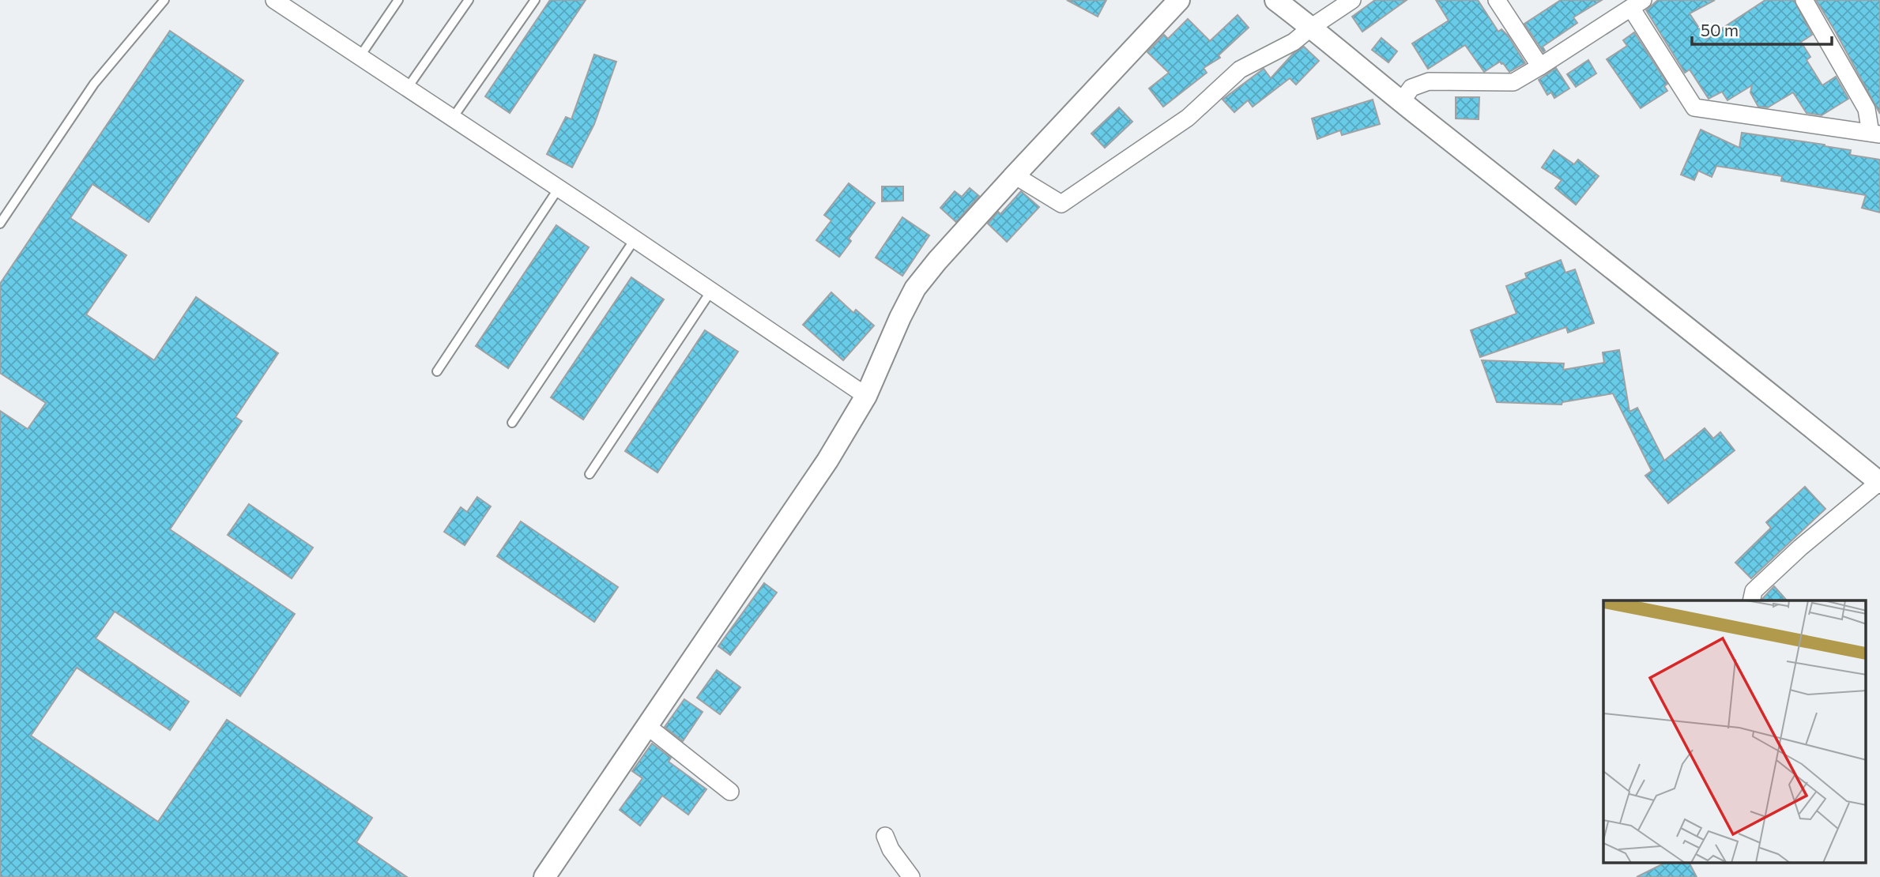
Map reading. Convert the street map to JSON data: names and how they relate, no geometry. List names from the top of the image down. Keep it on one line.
{"scale_bar":"50 m"}
